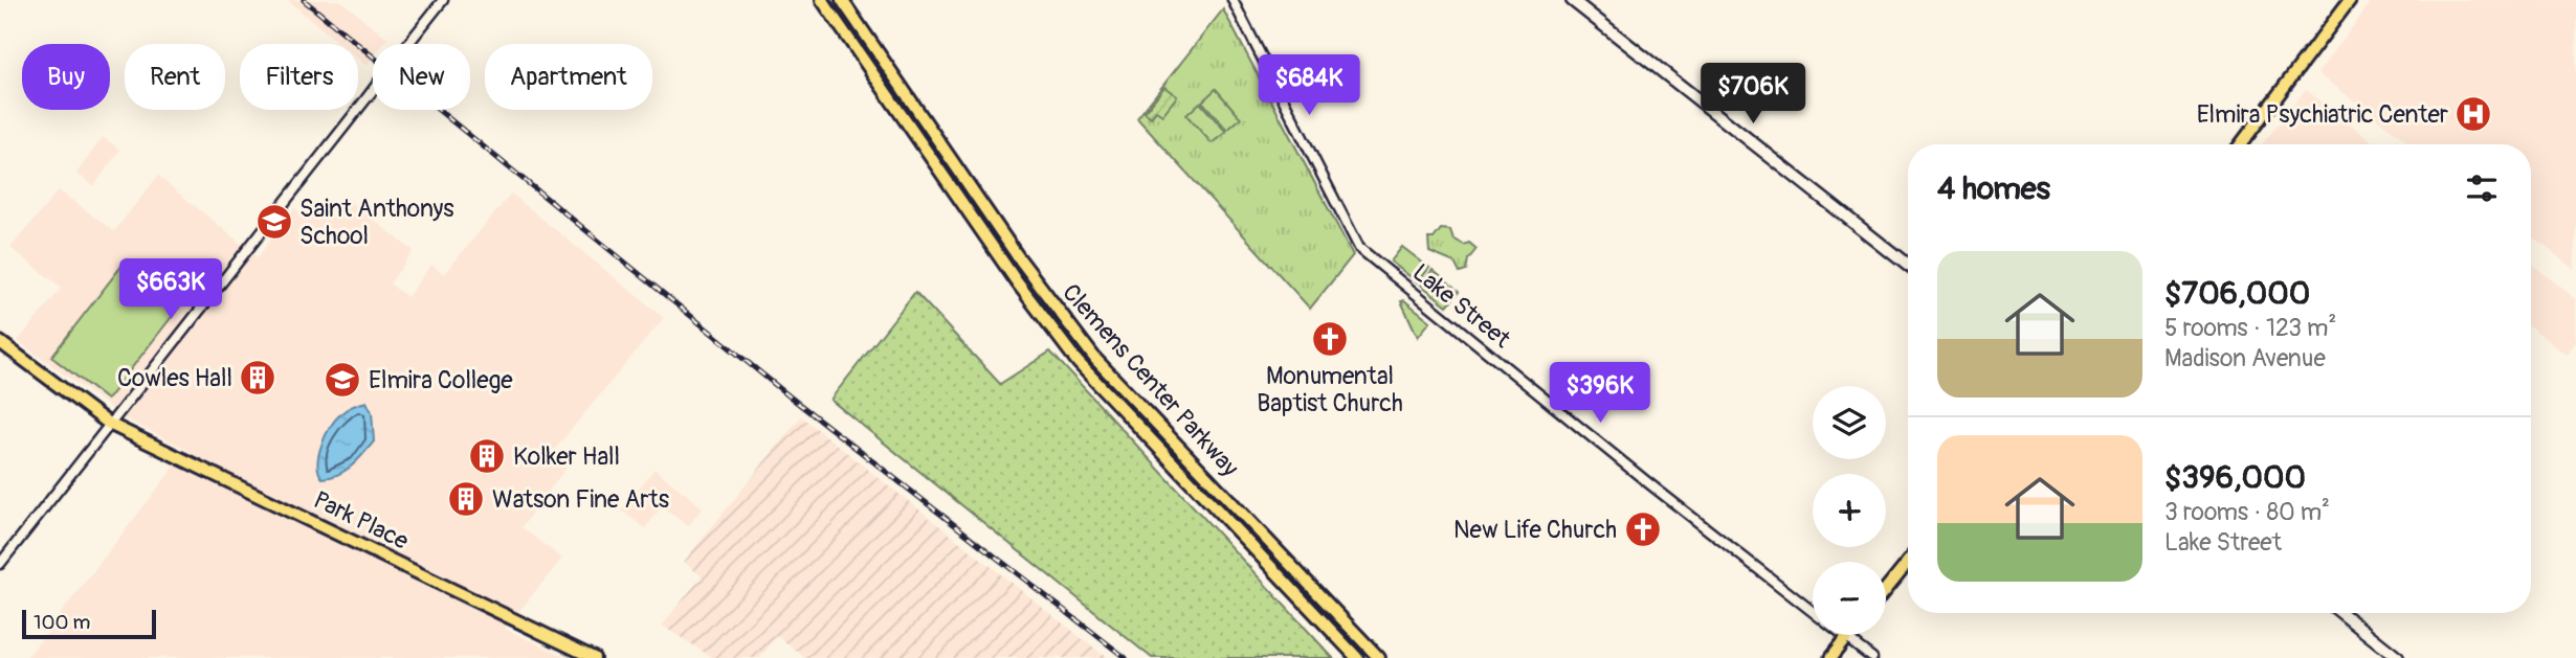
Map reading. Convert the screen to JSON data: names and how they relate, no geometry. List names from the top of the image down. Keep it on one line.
{"streets":{"main road":["Clemens Center Parkway","Park Place"],"street":["Lake Street"]},"places":{"hospital":["Elmira Psychiatric Center"],"school or university":["Saint Anthonys School","Elmira College"],"church":["Monumental Baptist Church","New Life Church"],"building":["Cowles Hall","Kolker Hall","Watson Fine Arts"]},"scale_bar":"100 m","page":{"chip":["Buy","Rent","Filters","New","Apartment"],"price":["$684K","$706K","$663K","$396K"],"heading":"4 homes","list":[{"name":"$706,000","note":"5 rooms · 123 m² · Madison Avenue"},{"name":"$396,000","note":"3 rooms · 80 m² · Lake Street"}],"map_buttons":["+","−"],"scale":"100 m"}}
